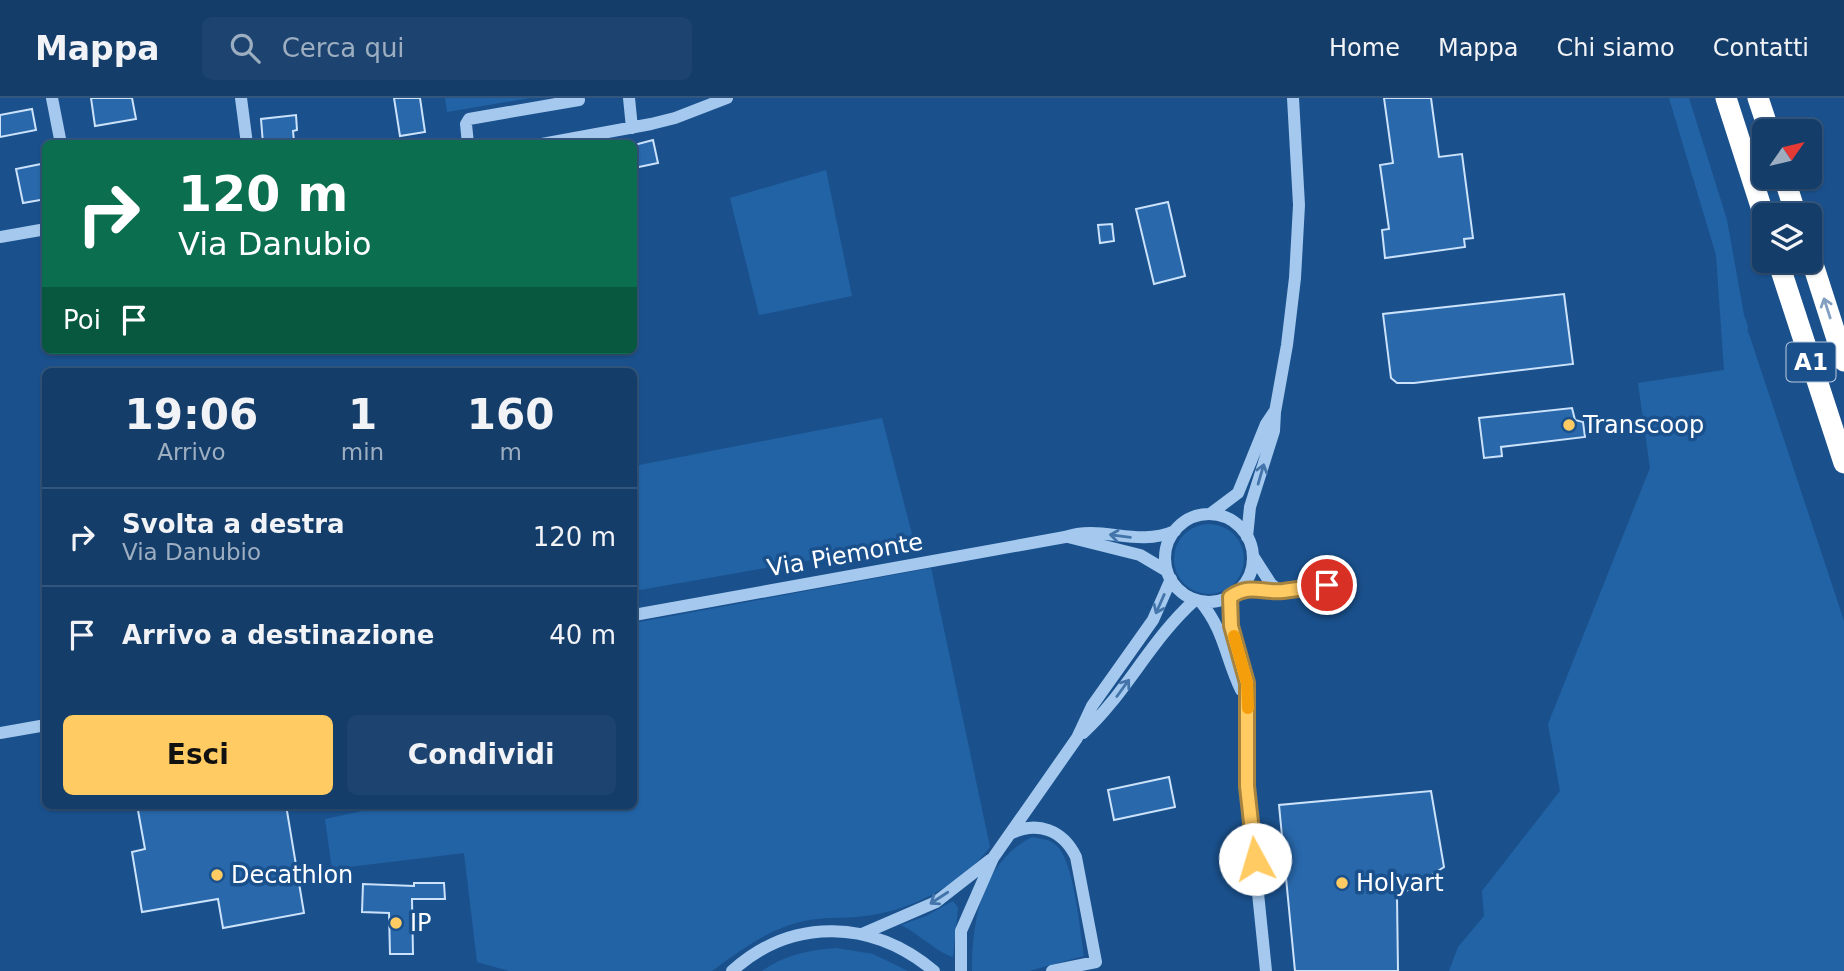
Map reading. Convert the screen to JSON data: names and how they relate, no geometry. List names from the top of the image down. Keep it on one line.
{"streets":{"highway":["A1"],"street":["Via Piemonte"]},"places":["Transcoop","Decathlon","Holyart","IP"],"north":"top right","page":{"header":"Mappa","search":"Cerca qui","nav":["Home","Mappa","Chi siamo","Contatti"],"turn":["120 m","Via Danubio"],"then":"Poi","eta":["19:06","Arrivo","1","min","160","m"],"list":[{"name":"Svolta a destra","note":"Via Danubio","value":"120 m"},{"name":"Arrivo a destinazione","value":"40 m"}],"buttons":["Esci","Condividi"]}}
